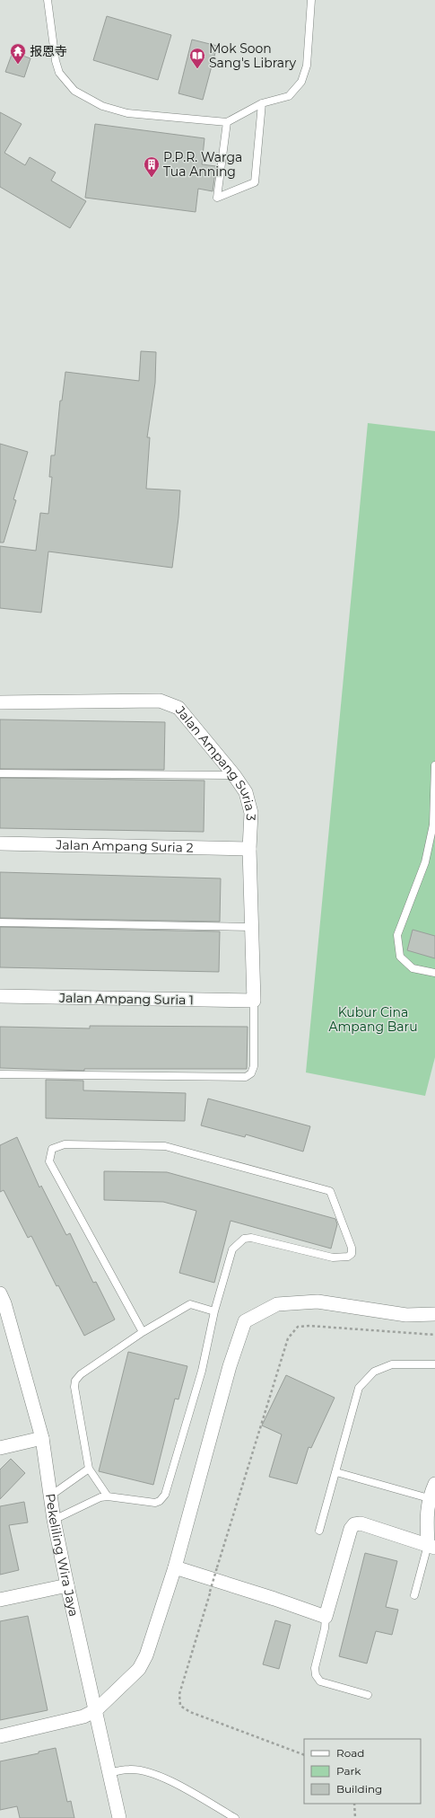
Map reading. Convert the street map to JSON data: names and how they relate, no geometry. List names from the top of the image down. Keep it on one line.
{"streets":{"street":["Jalan Ampang Suria 3","Jalan Ampang Suria 2","Jalan Ampang Suria 1","Pekeliling Wira Jaya"]},"crossings":[["Jalan Ampang Suria 3","Jalan Ampang Suria 2"],["Jalan Ampang Suria 3","Jalan Ampang Suria 1"]],"parks":["Kubur Cina Ampang Baru"],"places":{"temple":["报恩寺"],"library":["Mok Soon Sang's Library"],"building":["P.P.R. Warga Tua Anning"]},"legend":["Road","Park","Building"]}
